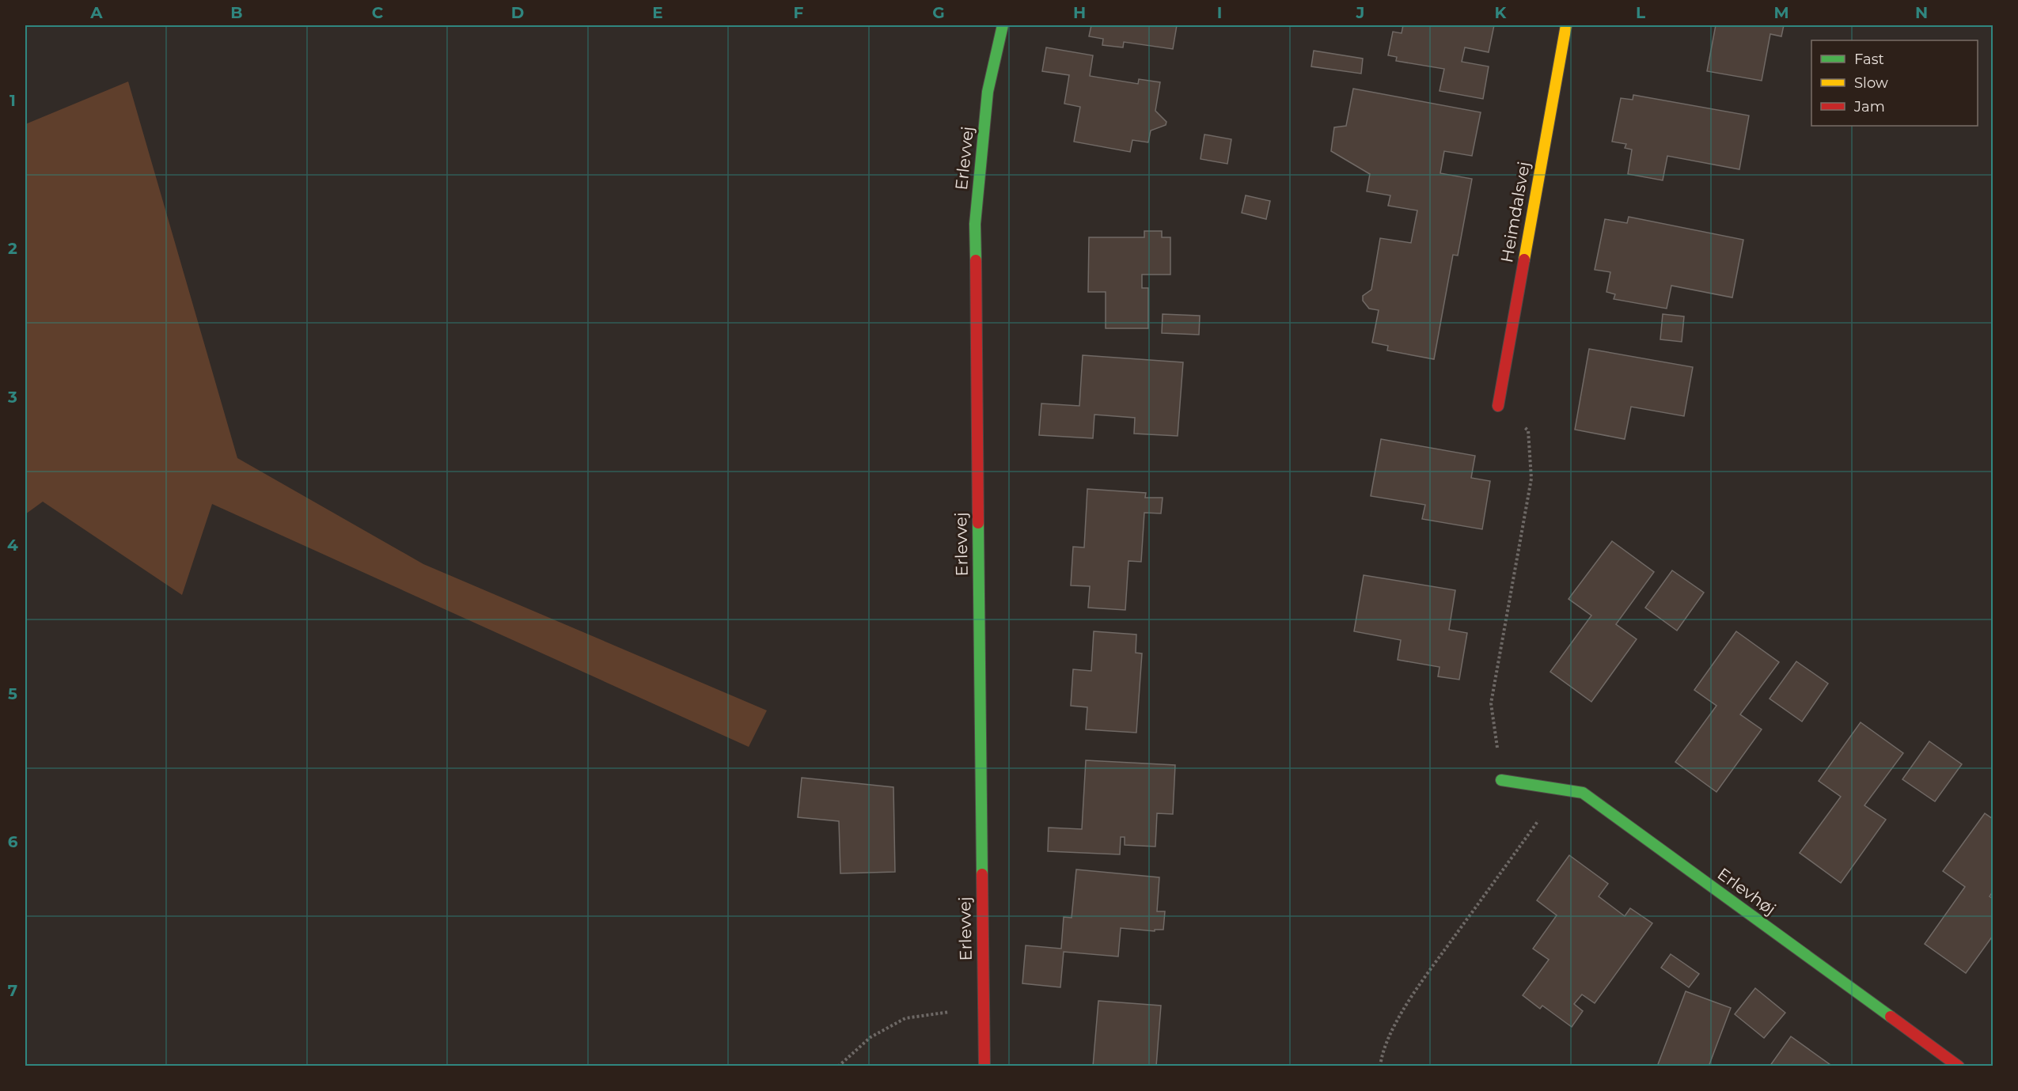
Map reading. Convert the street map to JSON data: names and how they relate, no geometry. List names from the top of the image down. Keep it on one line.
{"streets":{"street":["Erlevvej","Heimdalsvej","Erlevhøj"]},"legend":["Fast","Slow","Jam"],"grid":{"columns":["A","B","C","D","E","F","G","H","I","J","K","L","M","N"],"rows":["1","2","3","4","5","6","7"]}}
